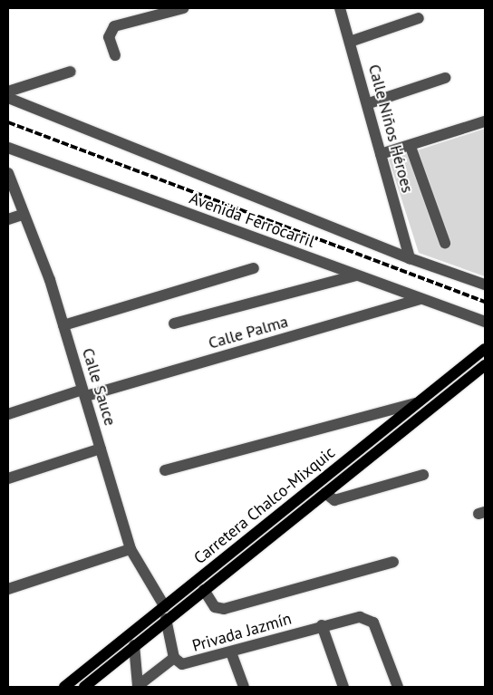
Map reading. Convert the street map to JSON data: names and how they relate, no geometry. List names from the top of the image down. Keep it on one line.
{"streets":{"main road":["Carretera Chalco-Mixquic"],"street":["Calle Niños Héroes","Avenida Ferrocarril","Calle Palma","Calle Sauce","Privada Jazmín"]},"crossings":[["Avenida Ferrocarril","Calle Palma"],["Calle Palma","Calle Sauce"],["Calle Sauce","Carretera Chalco-Mixquic"],["Calle Sauce","Privada Jazmín"],["Carretera Chalco-Mixquic","Privada Jazmín"]]}
